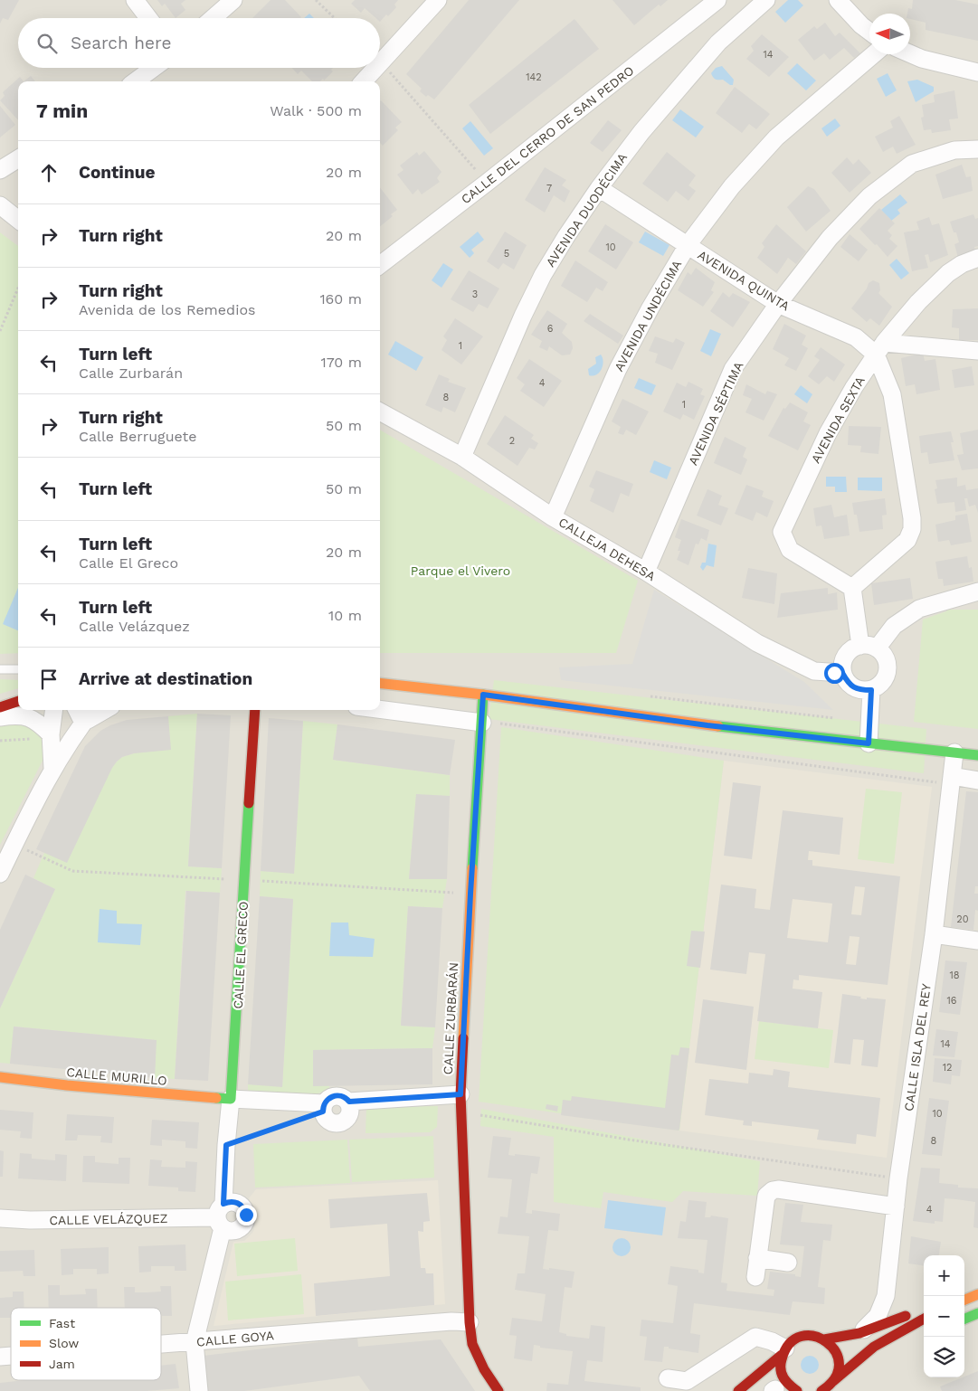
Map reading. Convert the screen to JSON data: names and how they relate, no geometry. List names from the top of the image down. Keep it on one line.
{"streets":{"street":["CALLE DEL CERRO DE SAN PEDRO","AVENIDA DUODÉCIMA","AVENIDA QUINTA","AVENIDA UNDÉCIMA","AVENIDA SÉPTIMA","AVENIDA SEXTA","CALLEJA DEHESA","CALLE EL GRECO","CALLE ZURBARÁN","CALLE ISLA DEL REY","CALLE MURILLO","CALLE VELÁZQUEZ","CALLE GOYA"]},"crossings":[["AVENIDA DUODÉCIMA","AVENIDA QUINTA"],["AVENIDA DUODÉCIMA","CALLEJA DEHESA"],["AVENIDA QUINTA","AVENIDA UNDÉCIMA"],["AVENIDA QUINTA","AVENIDA SÉPTIMA"],["AVENIDA QUINTA","AVENIDA SEXTA"],["AVENIDA UNDÉCIMA","CALLEJA DEHESA"],["AVENIDA SÉPTIMA","CALLEJA DEHESA"],["CALLE EL GRECO","CALLE MURILLO"],["CALLE EL GRECO","CALLE VELÁZQUEZ"],["CALLE EL GRECO","CALLE GOYA"],["CALLE ZURBARÁN","CALLE GOYA"]],"parks":["Parque el Vivero"],"house_numbers":["14","142","7","10","5","3","6","1","4","8","1","2","20","18","16","14","12","10","8","4"],"legend":["Fast","Slow","Jam"],"north":"left","page":{"search":"Search here","heading":["7 min","Walk · 500 m"],"list":[["Continue","20 m"],["Turn right","20 m"],["Turn right","Avenida de los Remedios","160 m"],["Turn left","Calle Zurbarán","170 m"],["Turn right","Calle Berruguete","50 m"],["Turn left","50 m"],["Turn left","Calle El Greco","20 m"],["Turn left","Calle Velázquez","10 m"],"Arrive at destination"],"map_buttons":["+","−"]}}
